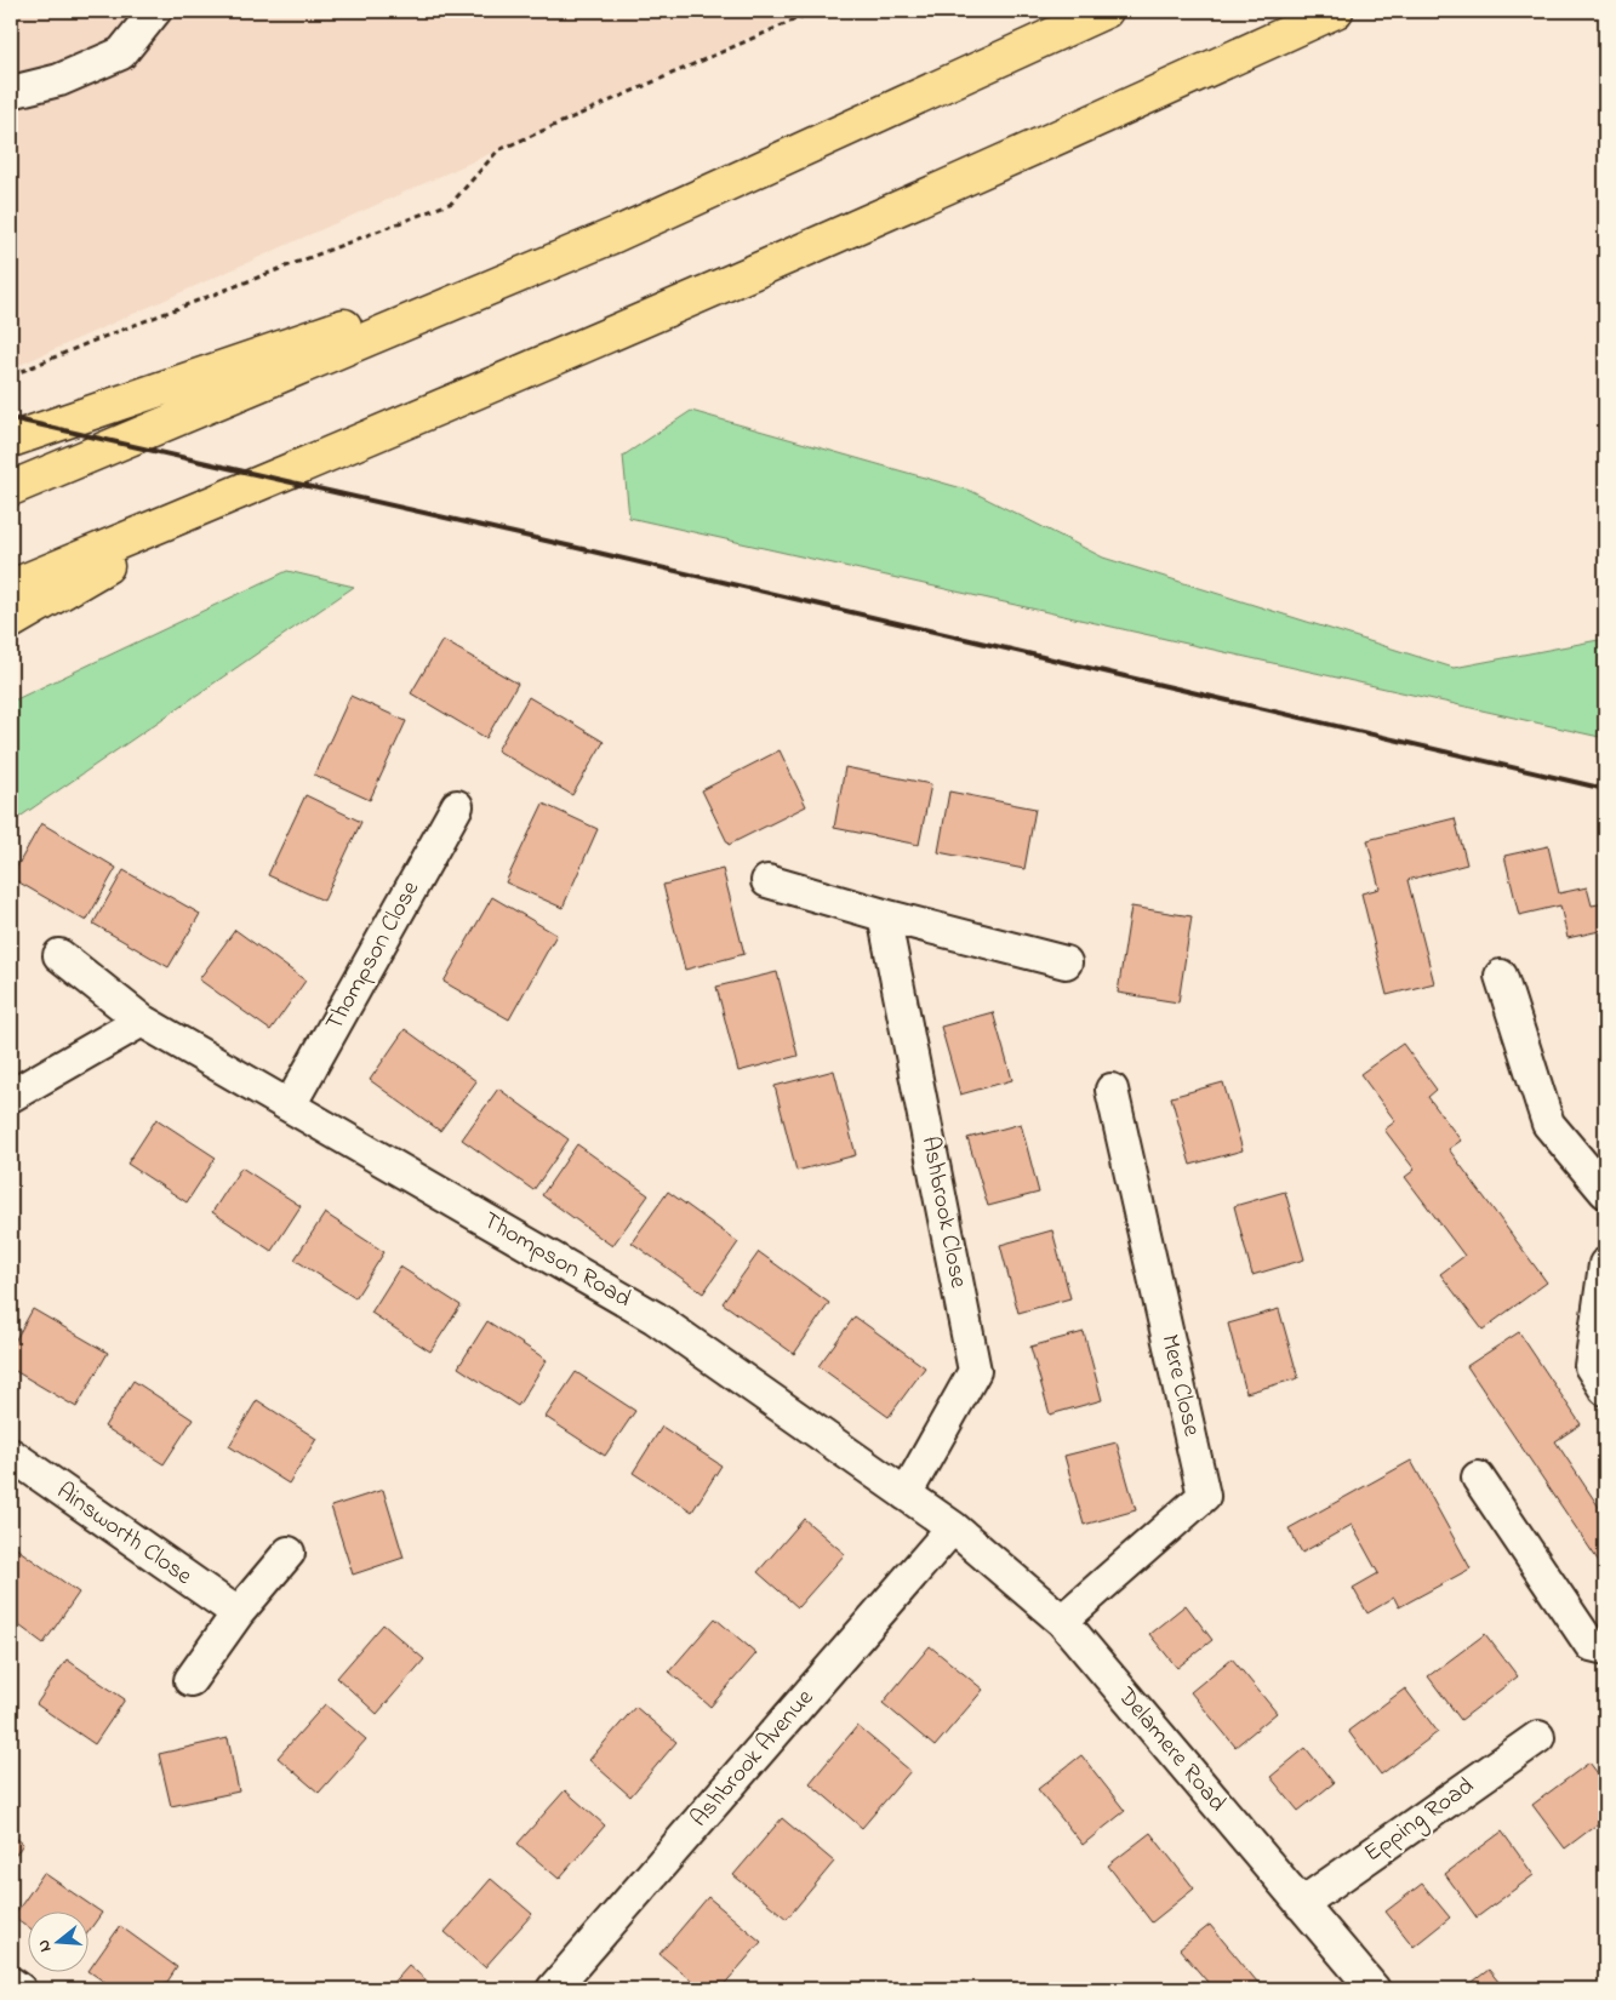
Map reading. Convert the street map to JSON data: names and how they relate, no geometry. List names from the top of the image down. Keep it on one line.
{"streets":{"street":["Thompson Close","Ashbrook Close","Thompson Road","Mere Close","Ainsworth Close","Delamere Road","Ashbrook Avenue","Epping Road"]},"crossings":[["Thompson Close","Thompson Road"],["Ashbrook Close","Thompson Road"],["Thompson Road","Delamere Road"],["Thompson Road","Ashbrook Avenue"],["Mere Close","Delamere Road"],["Delamere Road","Ashbrook Avenue"],["Delamere Road","Epping Road"]],"north":"left"}
